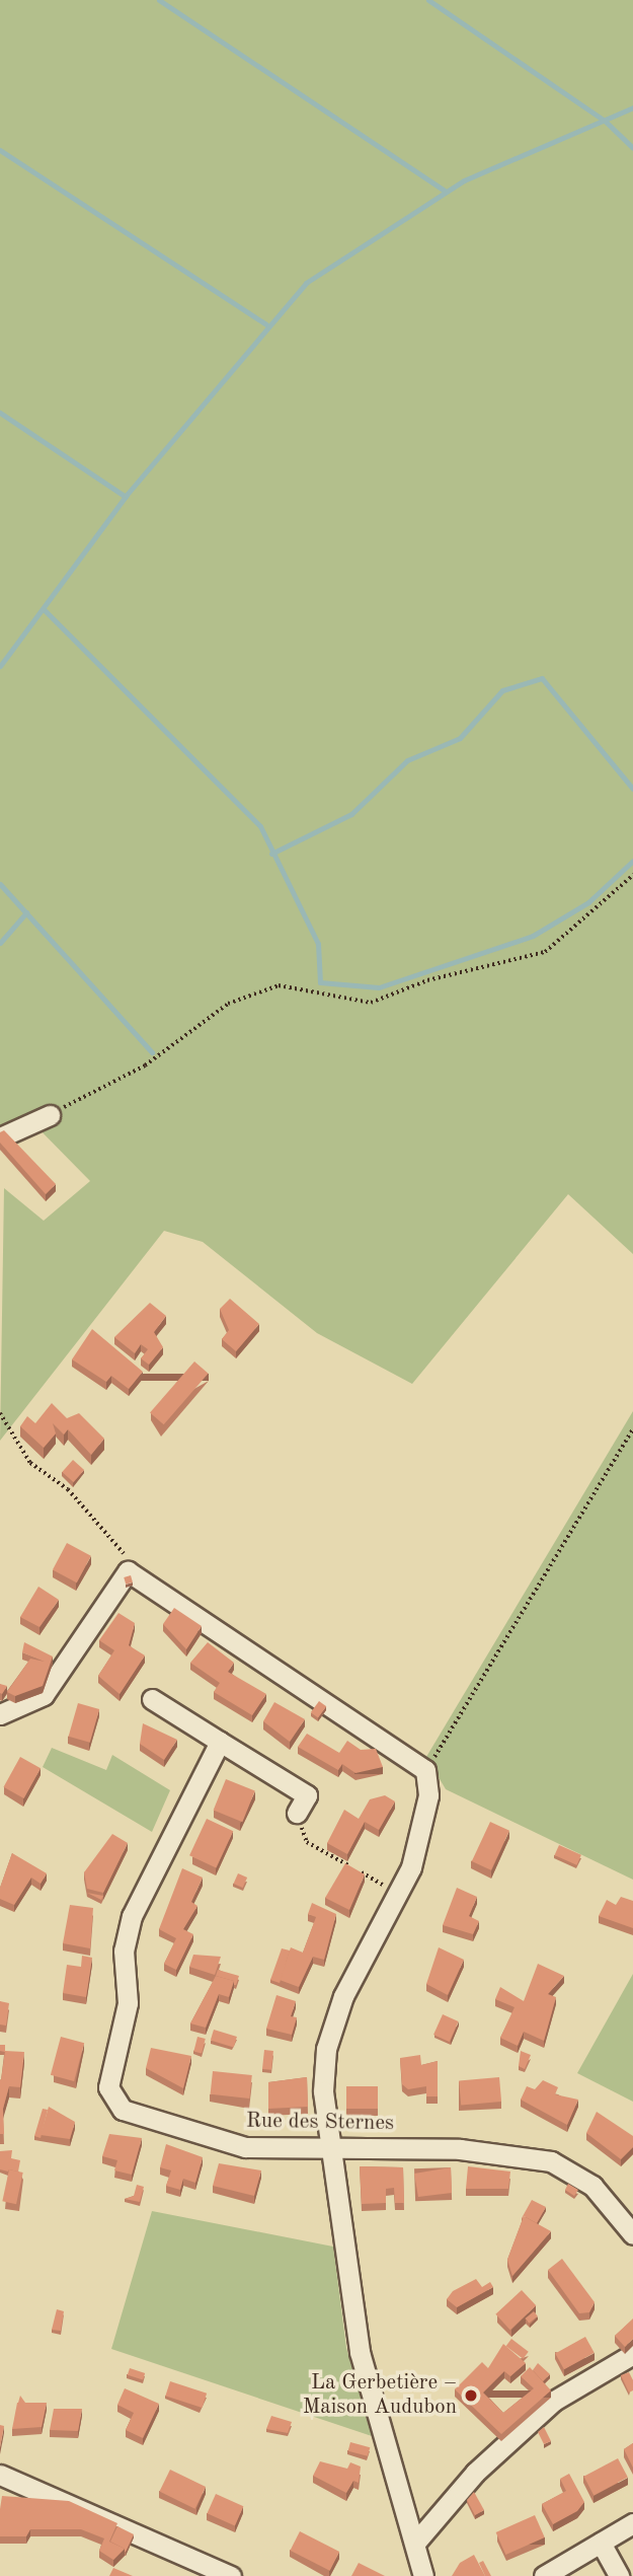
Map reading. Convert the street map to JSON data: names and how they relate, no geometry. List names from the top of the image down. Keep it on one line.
{"streets":{"street":["Rue des Sternes"]},"places":["La Gerbetière – Maison Audubon"]}
